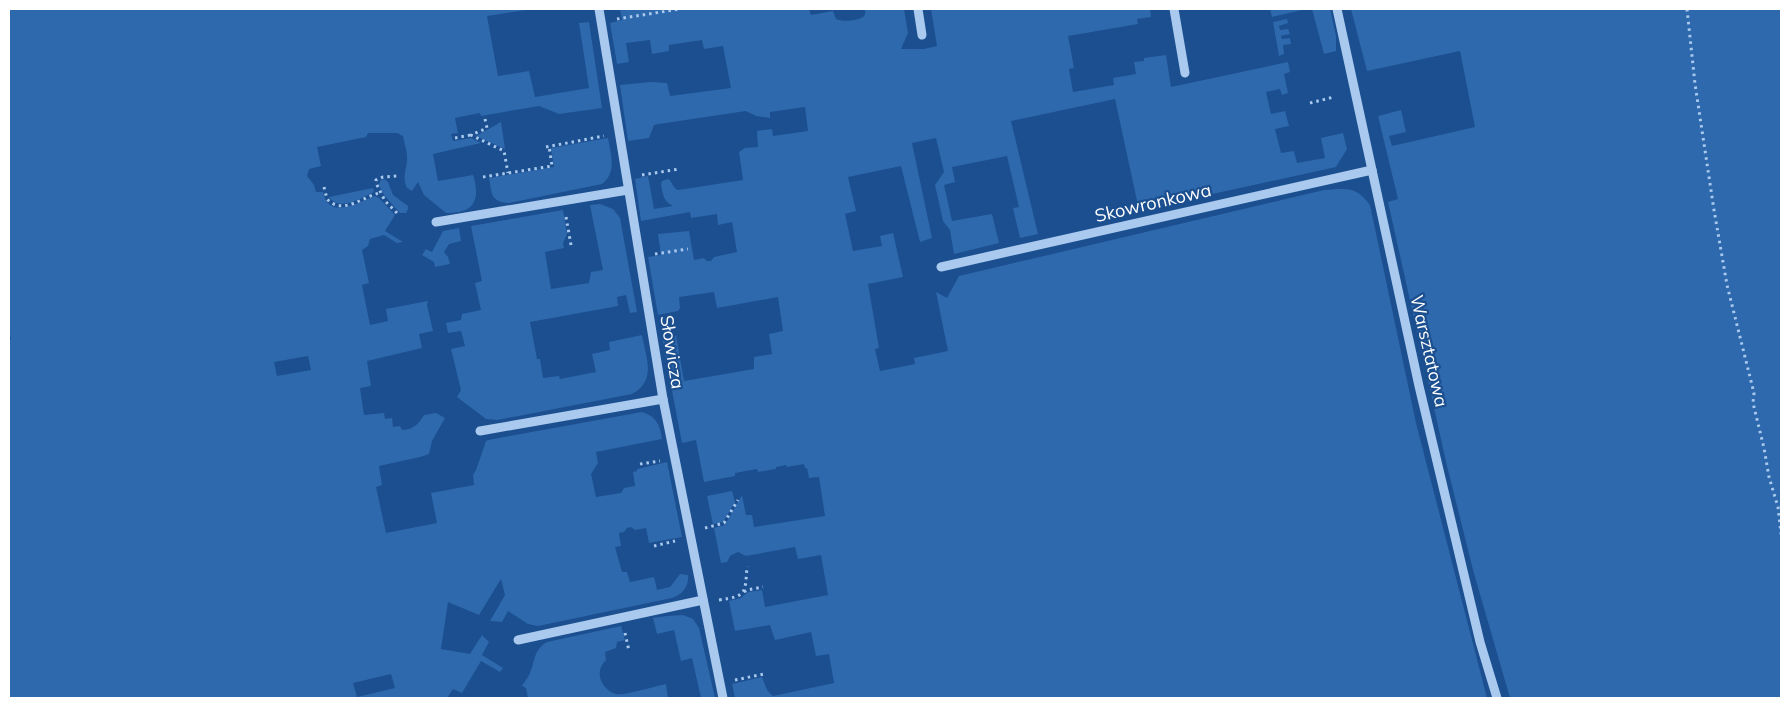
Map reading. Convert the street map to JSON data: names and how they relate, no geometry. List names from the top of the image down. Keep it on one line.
{"streets":{"street":["Skowronkowa","Warsztatowa","Słowicza"]},"crossings":[["Skowronkowa","Warsztatowa"]]}
